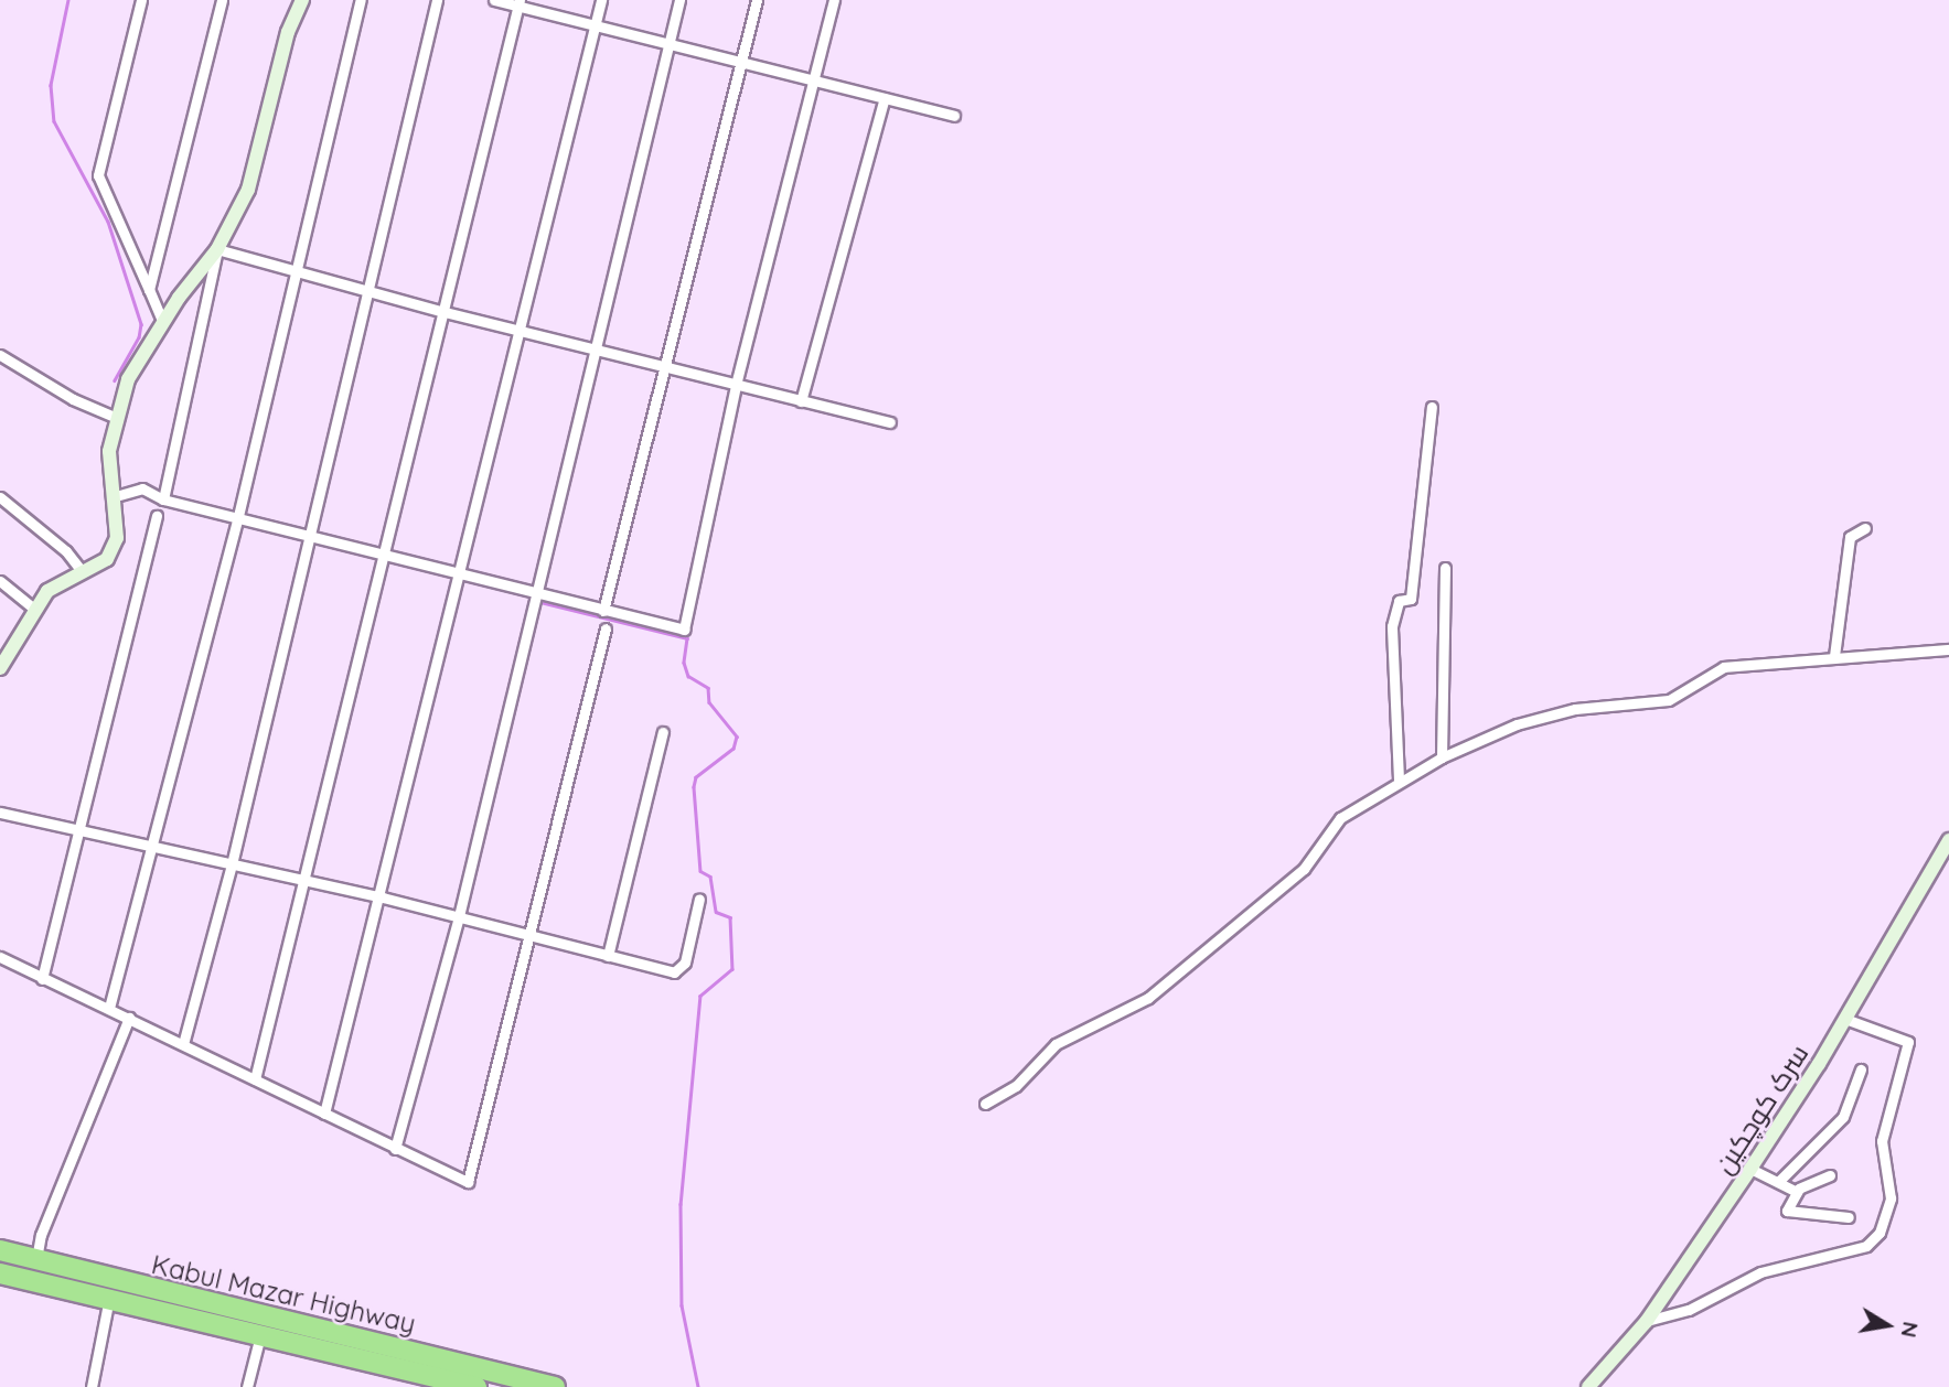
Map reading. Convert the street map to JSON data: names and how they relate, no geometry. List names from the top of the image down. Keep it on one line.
{"streets":{"highway":["Kabul Mazar Highway"],"street":["سرک کوچکین"]},"north":"right"}
